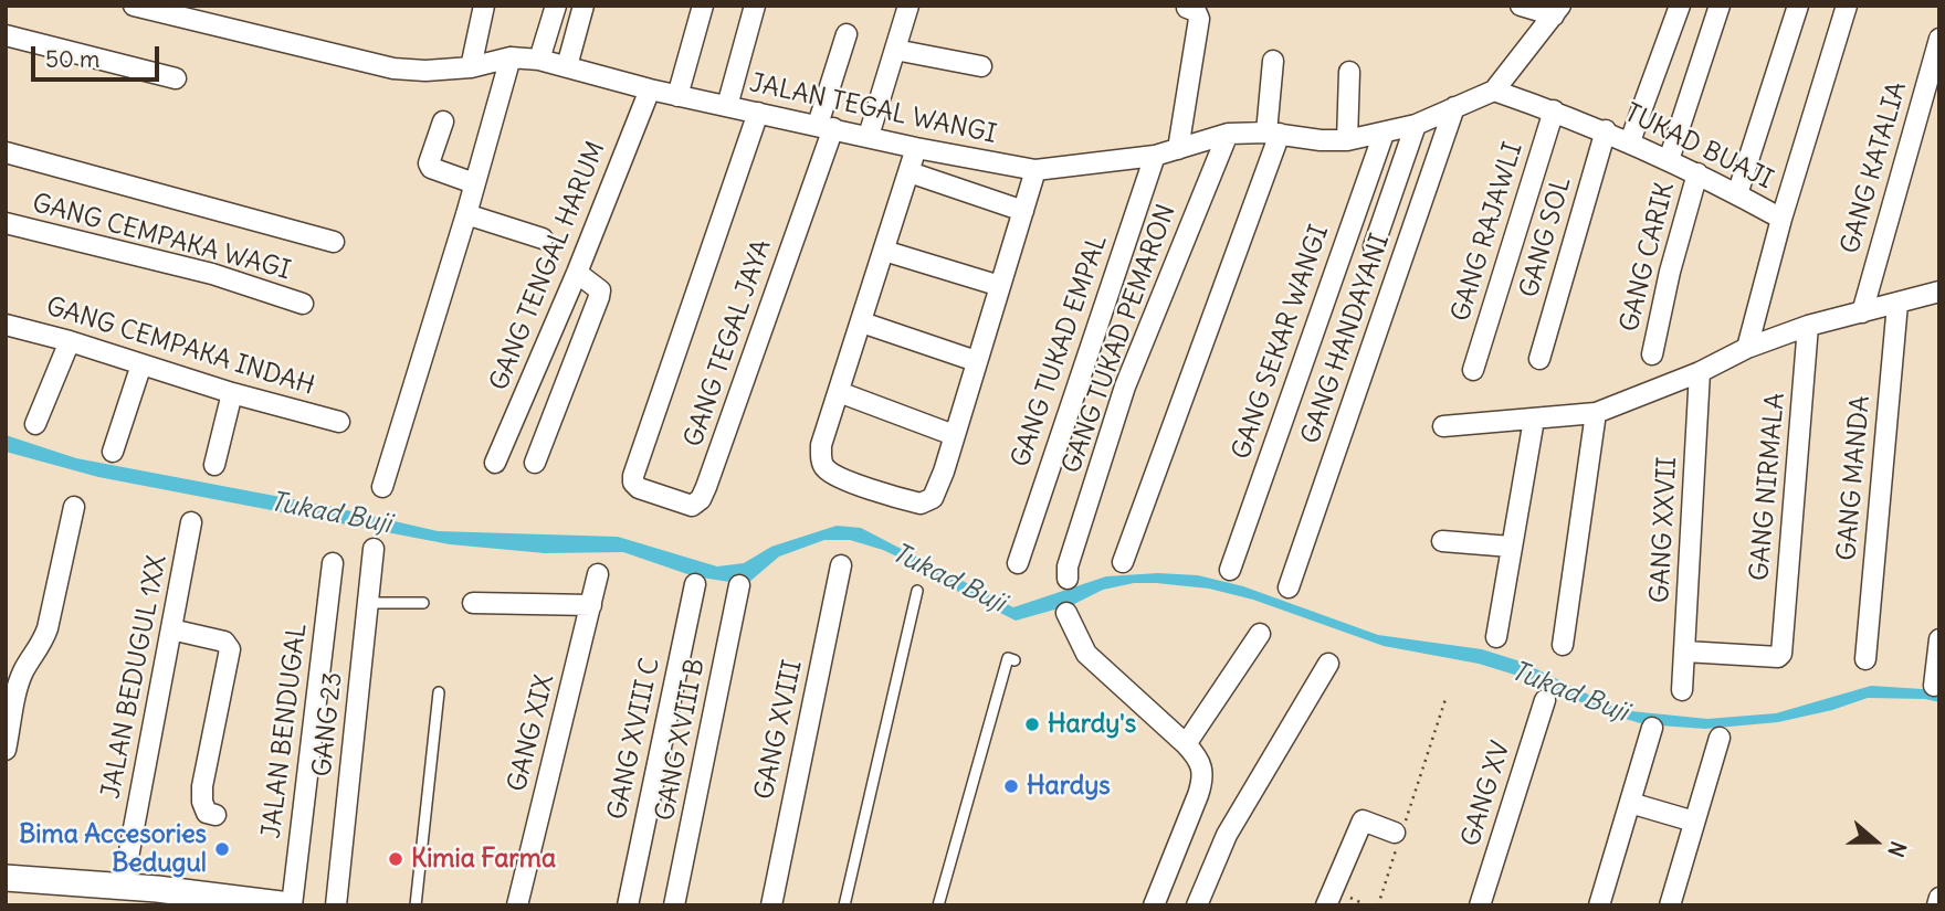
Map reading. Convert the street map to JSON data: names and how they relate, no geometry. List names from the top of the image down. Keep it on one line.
{"streets":{"street":["JALAN TEGAL WANGI","TUKAD BUAJI","GANG KATALIA","GANG RAJAWLI","GANG CEMPAKA WAGI","GANG SOL","GANG CARIK","GANG TENGAL HARUM","GANG TUKAD PEMARON","GANG HANDAYANI","GANG SEKAR WANGI","GANG TEGAL JAYA","GANG CEMPAKA INDAH","GANG TUKAD EMPAL","GANG MANDA","GANG NIRMALA","GANG XXVII","JALAN BEDUGUL 1XX","GANG 23","GANG XVIII","JALAN BENDUGAL","GANG XIX","GANG XVIII C","GANG XVIII B","GANG XV"]},"crossings":[["JALAN TEGAL WANGI","TUKAD BUAJI"],["JALAN TEGAL WANGI","GANG TENGAL HARUM"],["JALAN TEGAL WANGI","GANG TUKAD PEMARON"],["JALAN TEGAL WANGI","GANG HANDAYANI"],["JALAN TEGAL WANGI","GANG SEKAR WANGI"],["JALAN TEGAL WANGI","GANG TEGAL JAYA"],["JALAN TEGAL WANGI","GANG TUKAD EMPAL"],["TUKAD BUAJI","GANG RAJAWLI"],["TUKAD BUAJI","GANG SOL"],["TUKAD BUAJI","GANG CARIK"],["GANG NIRMALA","GANG XXVII"]],"water":["Tukad Buji"],"places":["Hardy's","Hardys","Bima Accesories Bedugul","Kimia Farma"],"scale_bar":"50 m","north":"right"}
